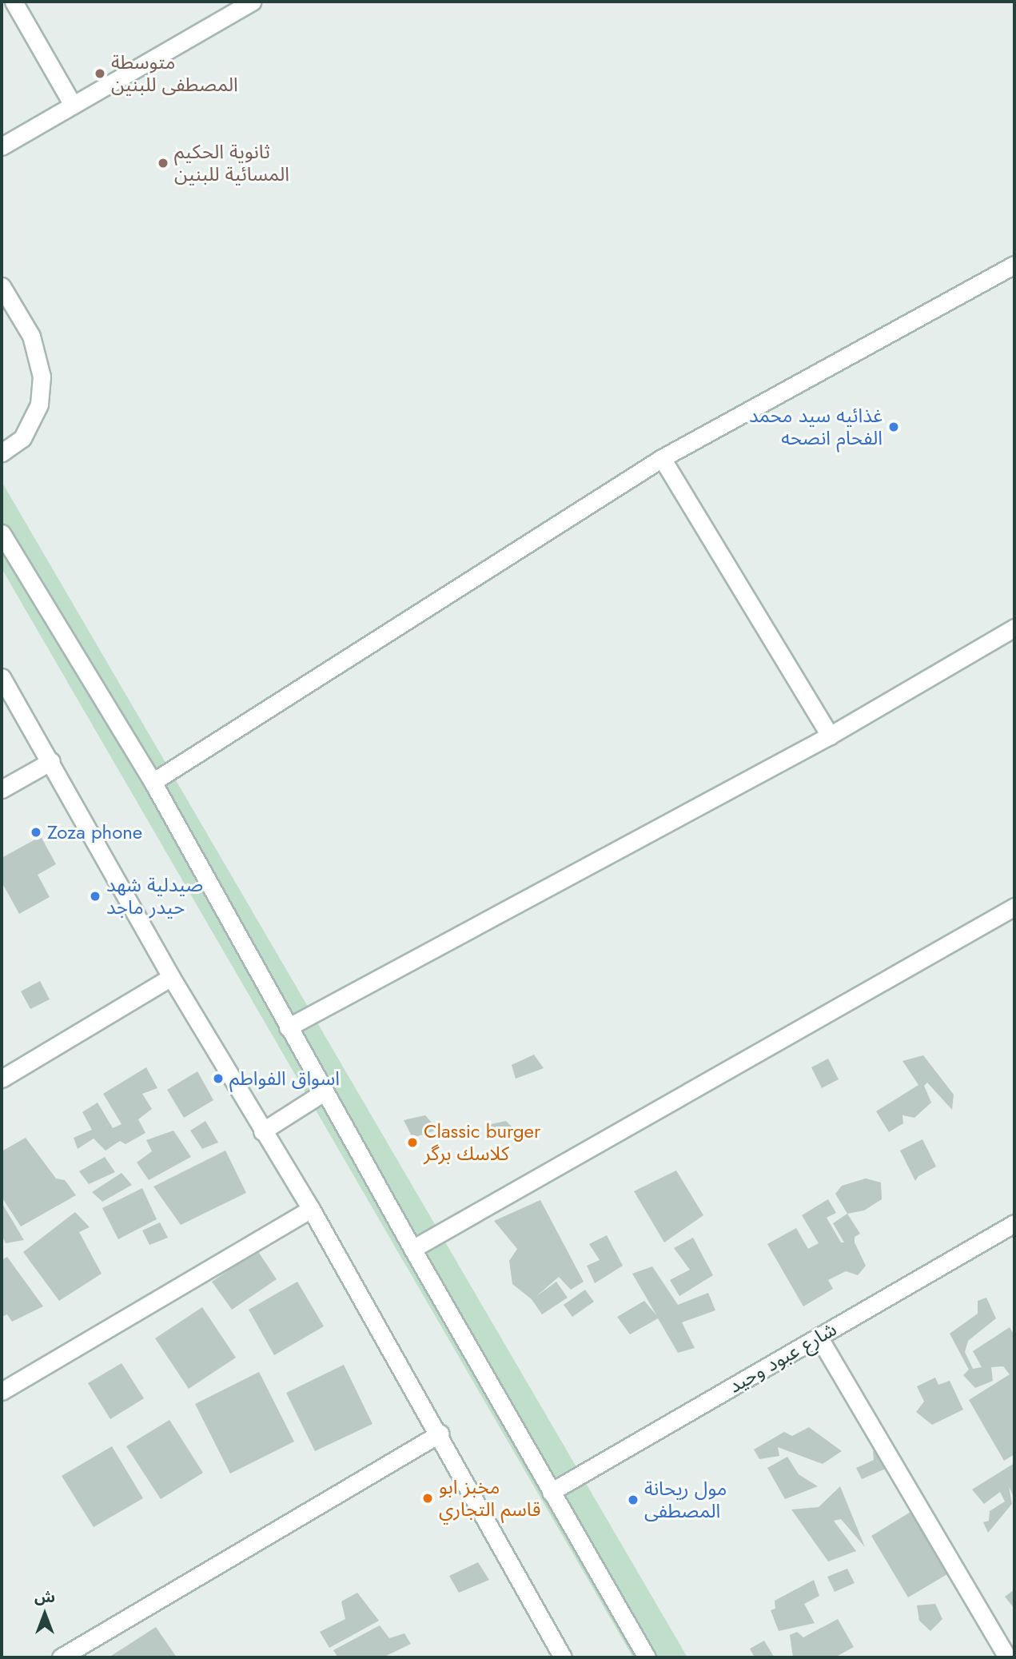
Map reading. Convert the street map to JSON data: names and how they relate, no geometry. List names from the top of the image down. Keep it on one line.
{"streets":{"street":["شارع عبود وحيد"]},"places":["متوسطة المصطفى للبنين","ثانوية الحكيم المسائية للبنين","غذائيه سيد محمد الفحام انصحه","Zoza phone","صيدلية شهد حيدر ماجد","اسواق الفواطم","Classic burger كلاسك برگر","مخبز ابو قاسم التجاري","مول ريحانة المصطفى"],"north":"top"}
